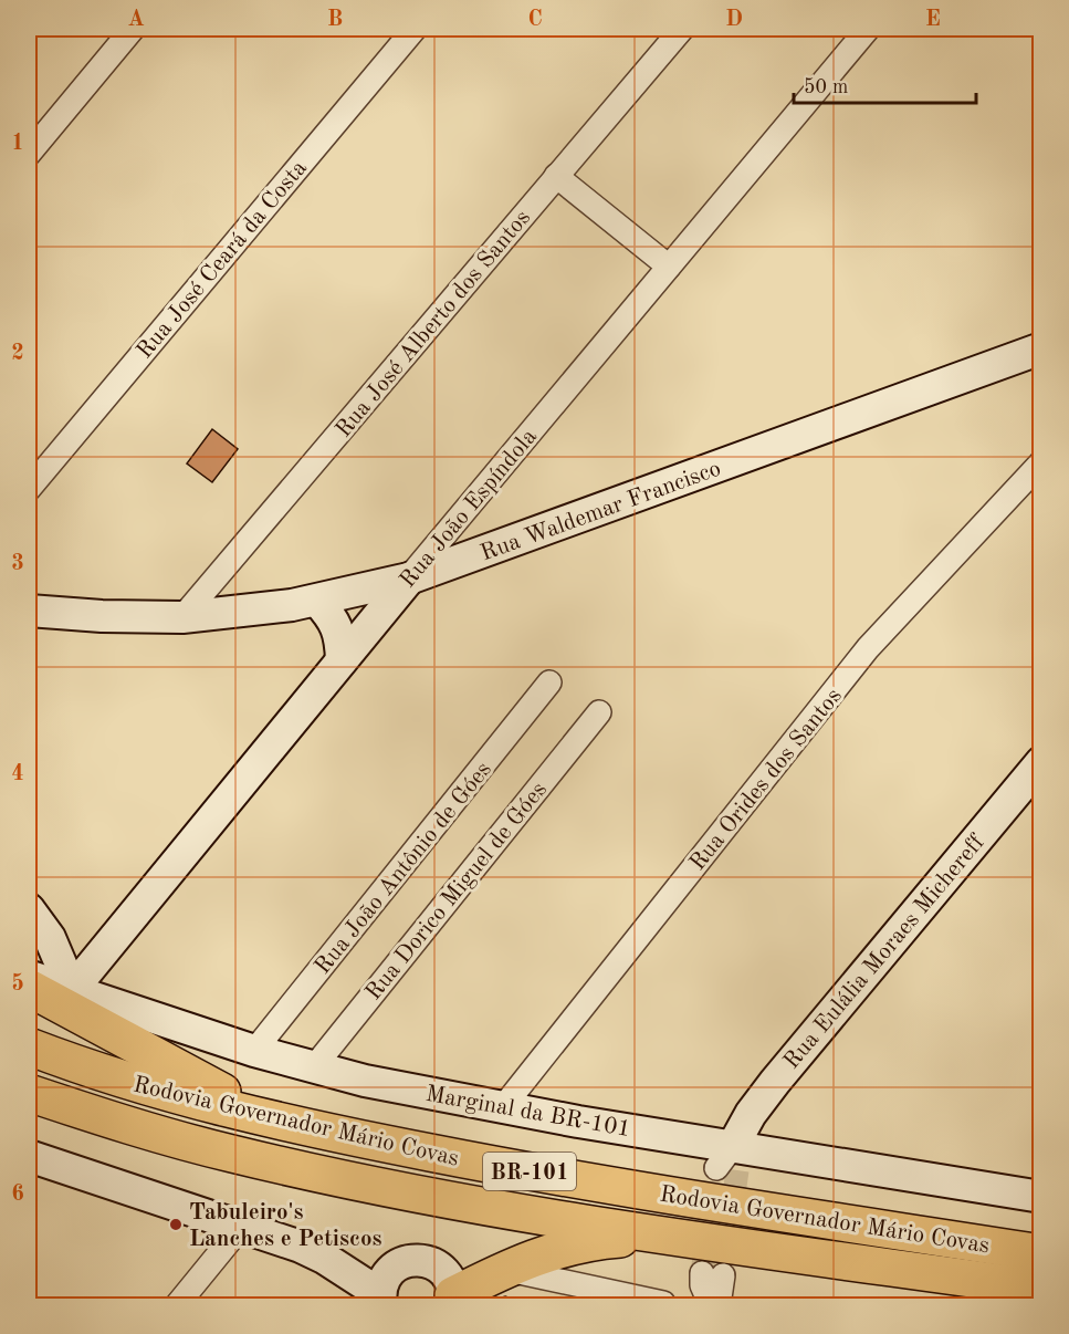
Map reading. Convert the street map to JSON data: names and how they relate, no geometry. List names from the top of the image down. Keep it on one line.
{"streets":{"highway":["Rodovia Governador Mário Covas","BR-101"],"street":["Rua José Ceará da Costa","Rua José Alberto dos Santos","Rua João Espíndola","Rua Waldemar Francisco","Rua Orides dos Santos","Rua João Antônio de Góes","Rua Dorico Miguel de Góes","Rua Eulália Moraes Michereff","Marginal da BR-101"]},"crossings":[["Rua José Alberto dos Santos","Rua Waldemar Francisco"],["Rua João Espíndola","Rua Waldemar Francisco"],["Rua João Espíndola","Marginal da BR-101"],["Rua Orides dos Santos","Marginal da BR-101"],["Rua João Antônio de Góes","Marginal da BR-101"],["Rua Dorico Miguel de Góes","Marginal da BR-101"],["Rua Eulália Moraes Michereff","Marginal da BR-101"]],"places":["Tabuleiro's Lanches e Petiscos"],"scale_bar":"50 m","grid":{"columns":["A","B","C","D","E"],"rows":["1","2","3","4","5","6"]}}
